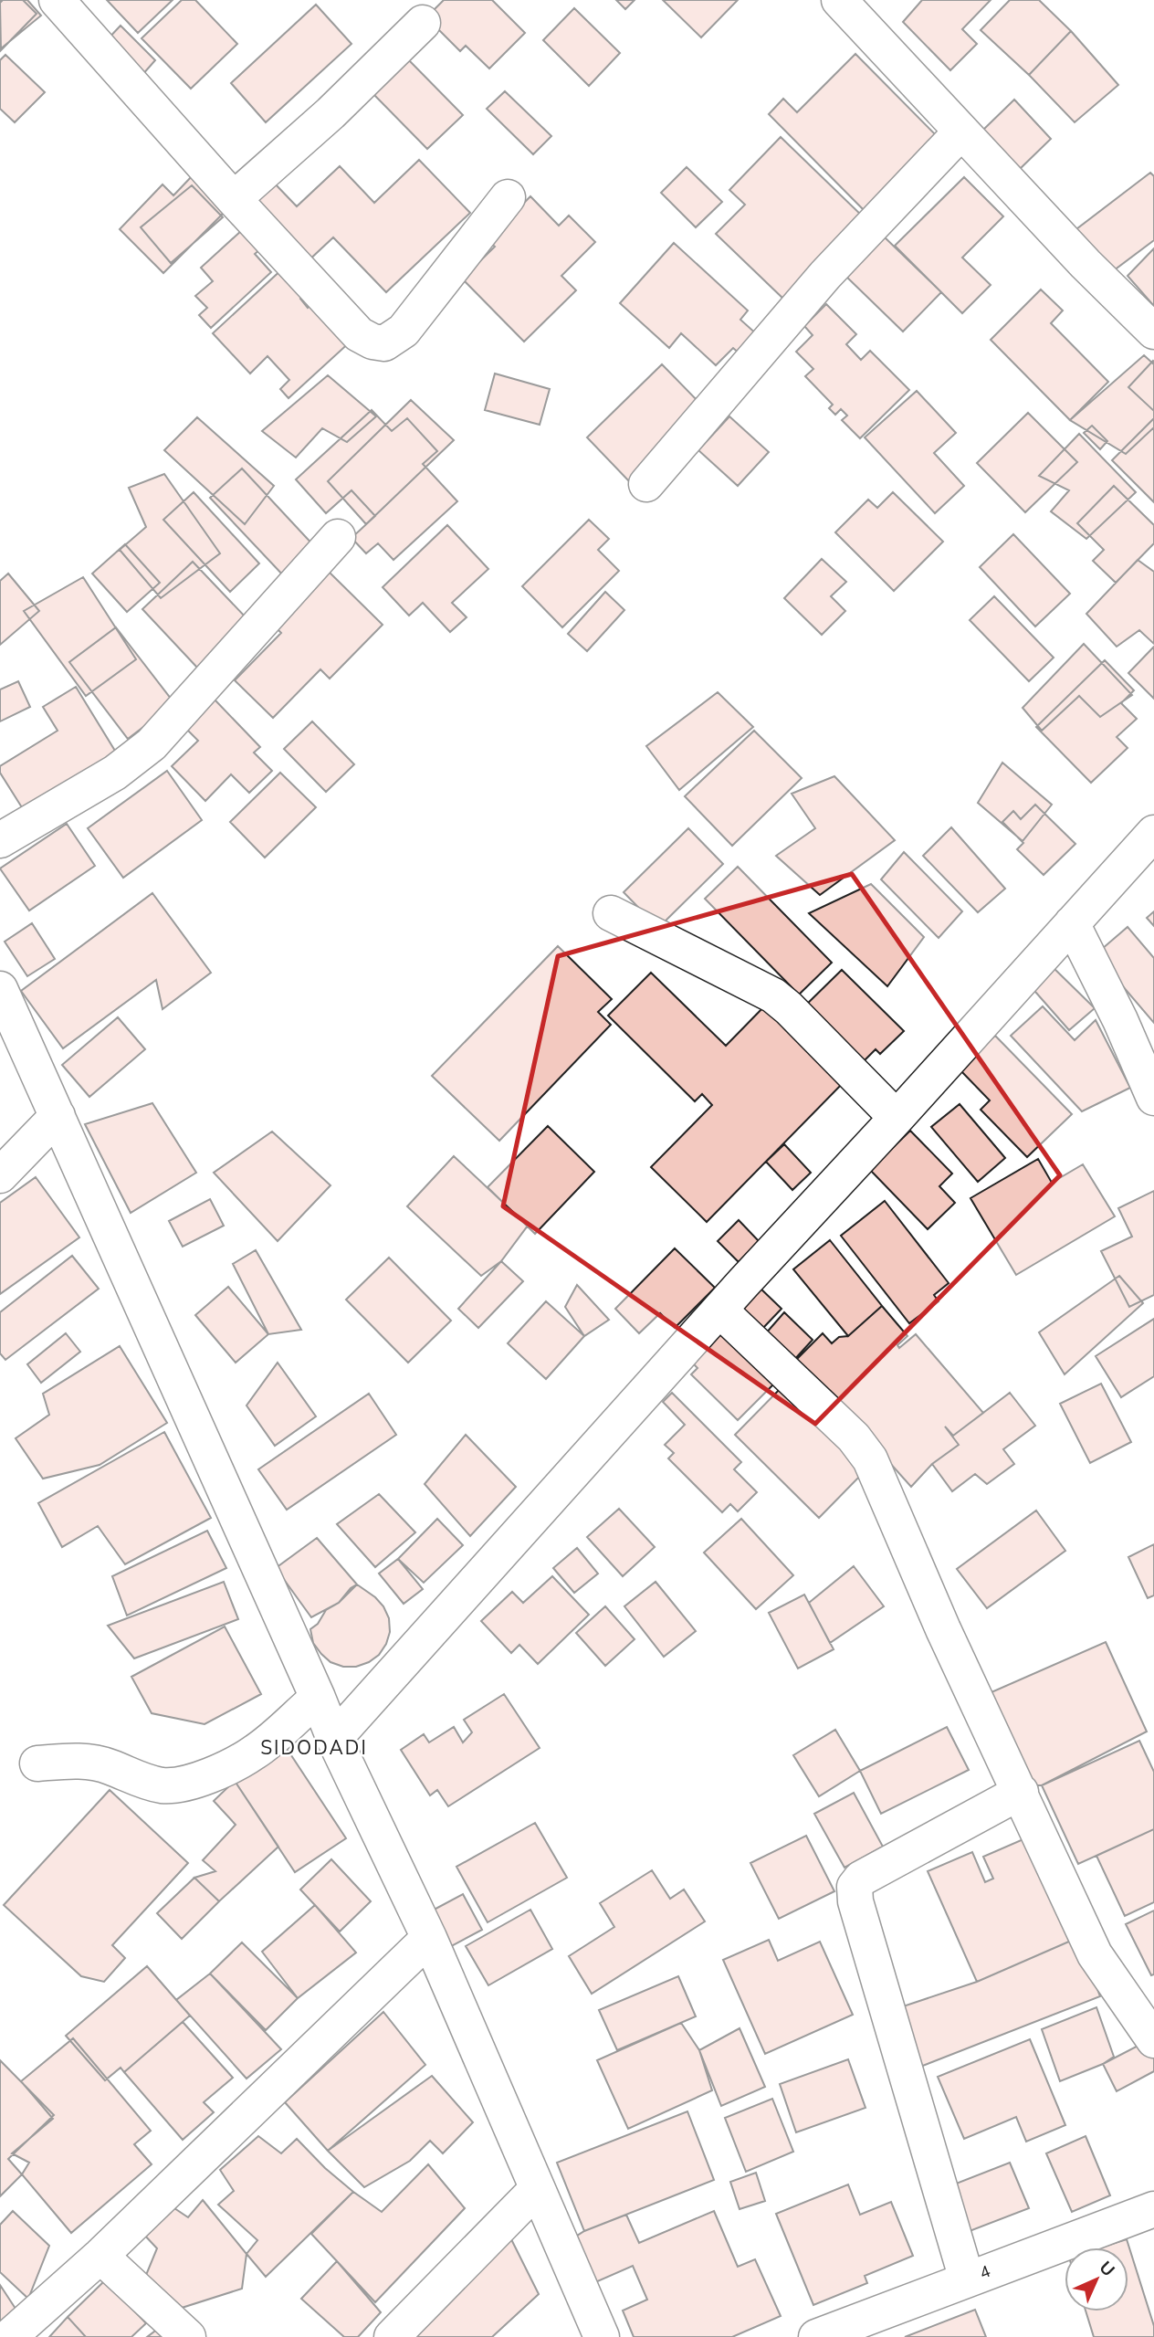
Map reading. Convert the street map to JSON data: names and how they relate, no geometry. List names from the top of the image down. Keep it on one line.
{"streets":{"street":["4"]},"districts":["SIDODADI"],"north":"top right"}
